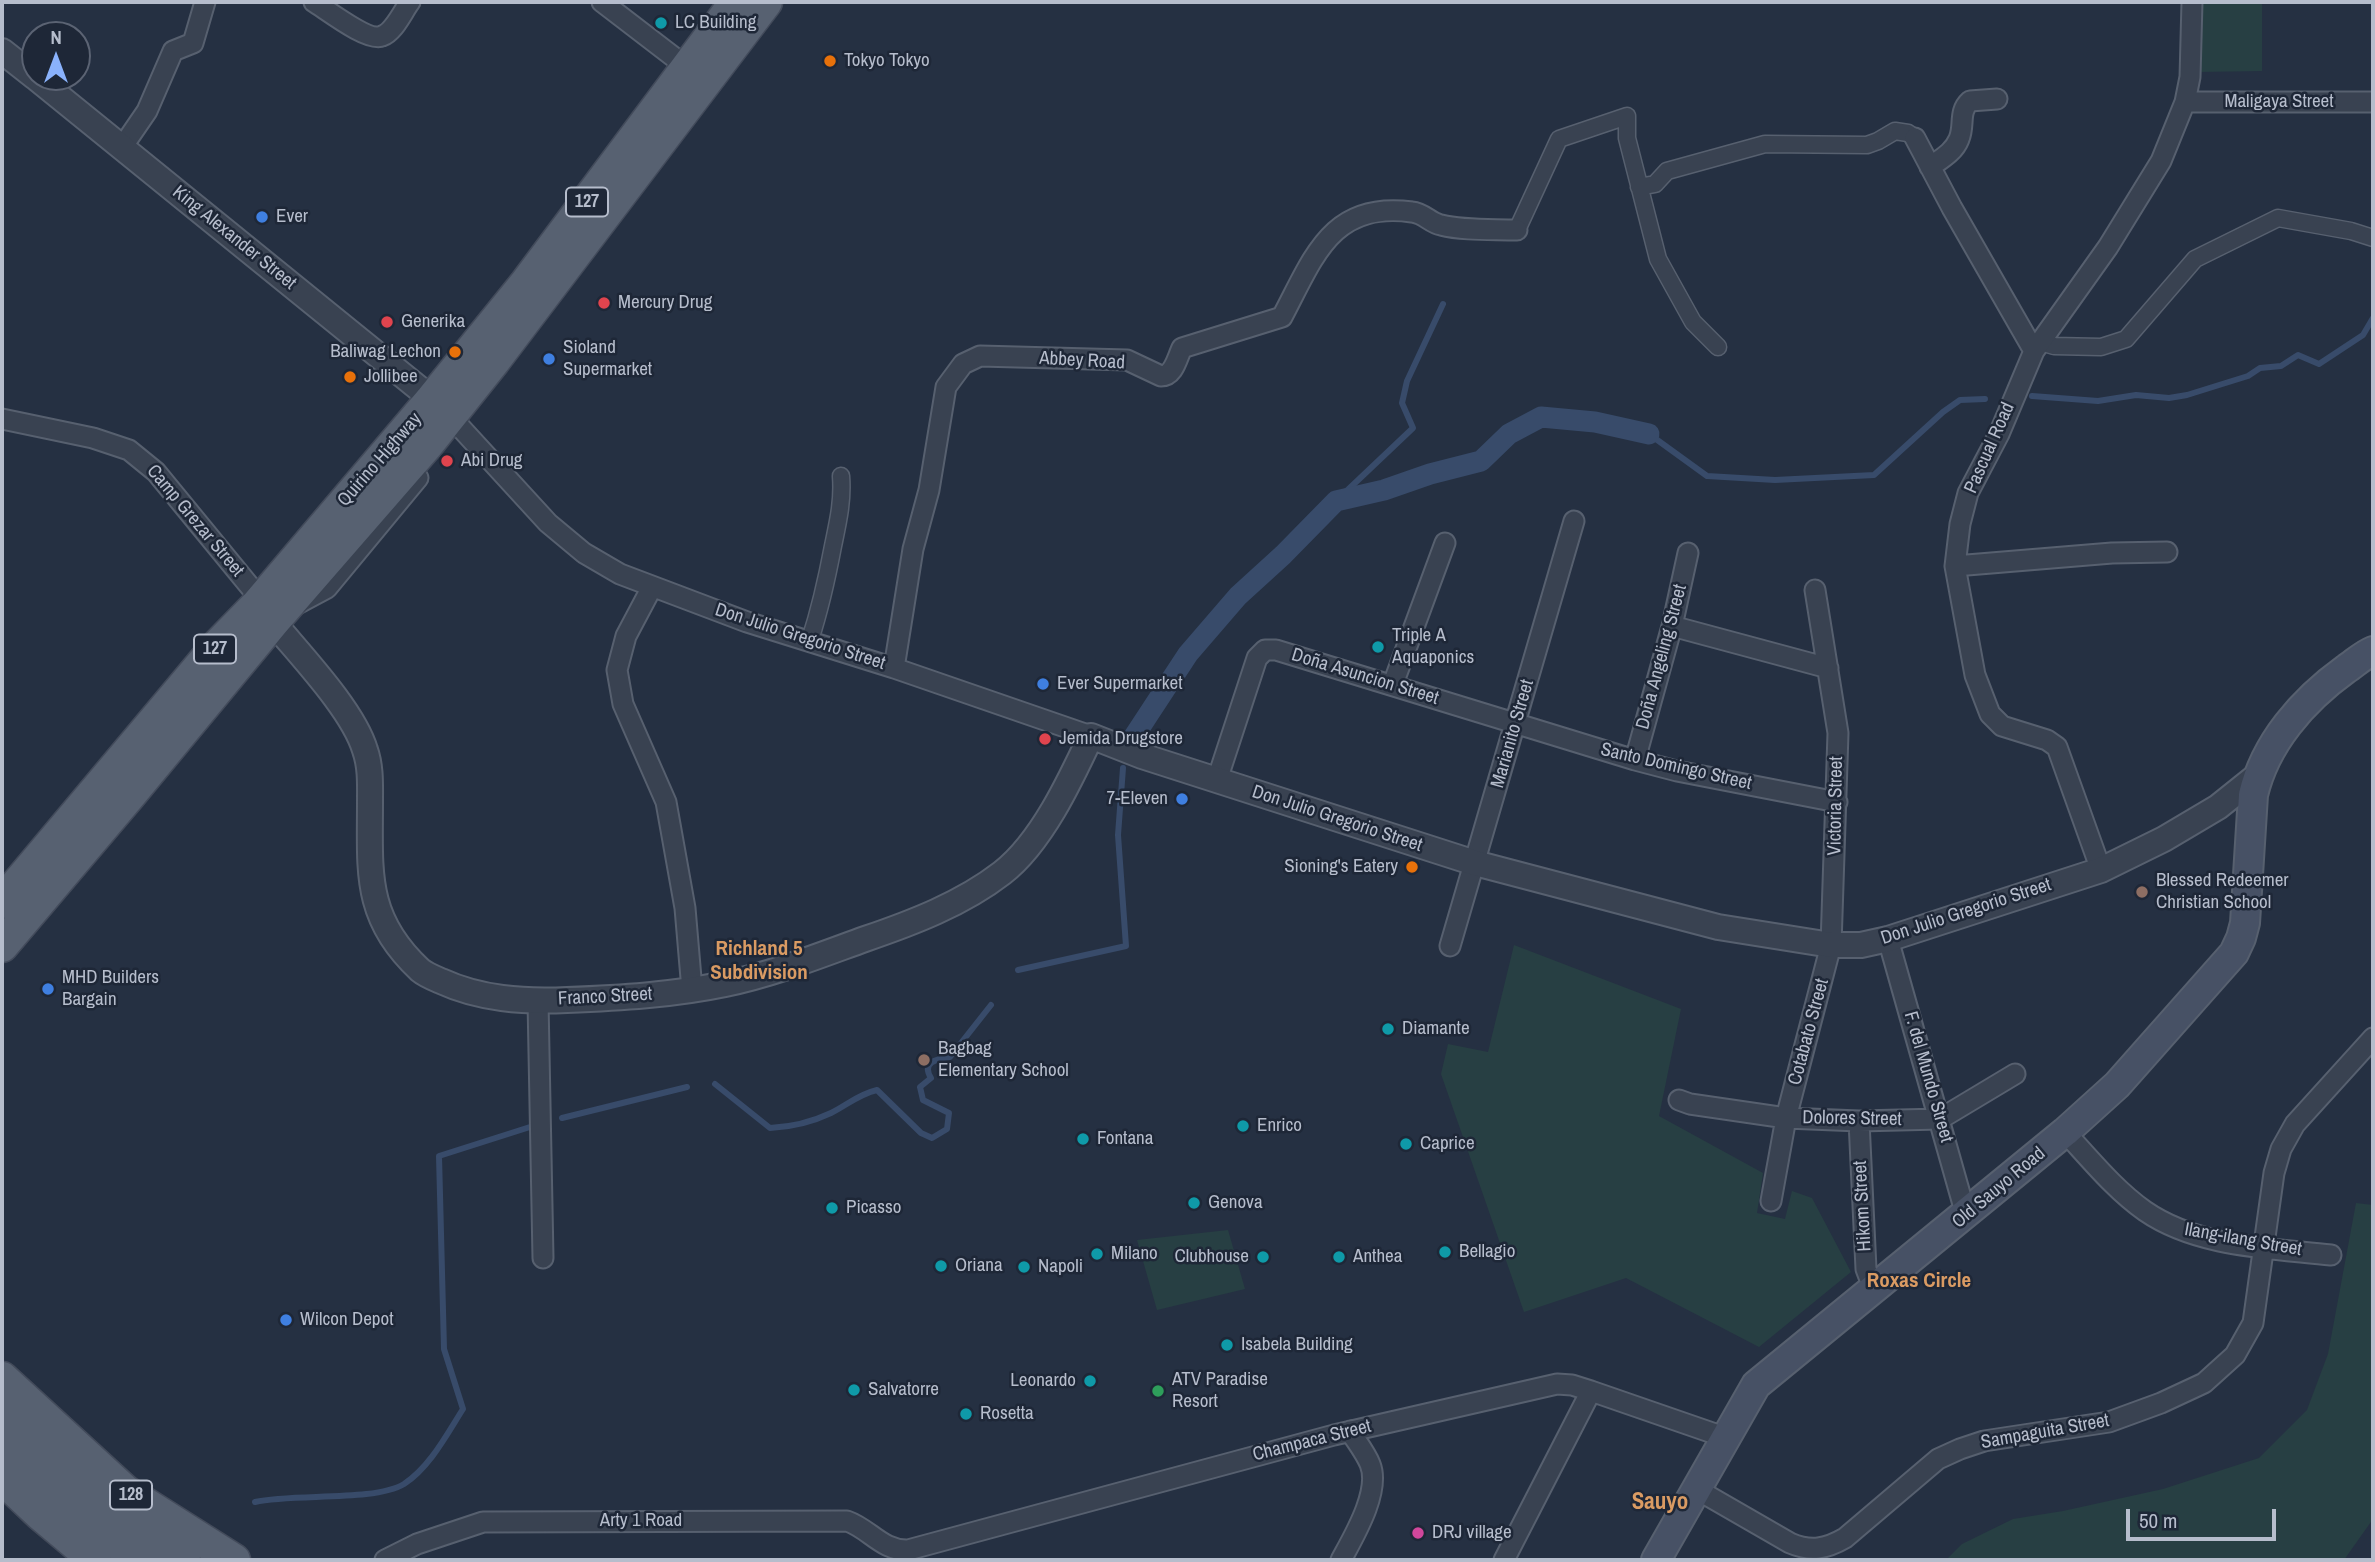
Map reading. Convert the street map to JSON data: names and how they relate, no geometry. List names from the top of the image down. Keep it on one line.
{"streets":{"main road":["127","Quirino Highway","Old Sauyo Road","128"],"street":["Maligaya Street","King Alexander Street","Abbey Road","Pascual Road","Camp Grezar Street","Don Julio Gregorio Street","Doña Angeling Street","Doña Asuncion Street","Marianito Street","Santo Domingo Street","Victoria Street","Franco Street","Cotabato Street","F. del Mundo Street","Dolores Street","Hikom Street","Ilang-ilang Street","Sampaguita Street","Champaca Street","Arty 1 Road"]},"crossings":[["Maligaya Street","Pascual Road"],["King Alexander Street","Quirino Highway"],["Abbey Road","Don Julio Gregorio Street"],["Pascual Road","Don Julio Gregorio Street"],["Quirino Highway","Camp Grezar Street"],["Quirino Highway","Don Julio Gregorio Street"],["Quirino Highway","Franco Street"],["Camp Grezar Street","Franco Street"],["Don Julio Gregorio Street","Doña Asuncion Street"],["Don Julio Gregorio Street","Marianito Street"],["Don Julio Gregorio Street","Victoria Street"],["Don Julio Gregorio Street","Franco Street"],["Don Julio Gregorio Street","Cotabato Street"],["Don Julio Gregorio Street","F. del Mundo Street"],["Don Julio Gregorio Street","Old Sauyo Road"],["Doña Angeling Street","Santo Domingo Street"],["Doña Asuncion Street","Marianito Street"],["Doña Asuncion Street","Santo Domingo Street"],["Marianito Street","Santo Domingo Street"],["Santo Domingo Street","Victoria Street"],["Victoria Street","Cotabato Street"],["Cotabato Street","Dolores Street"],["F. del Mundo Street","Dolores Street"],["F. del Mundo Street","Old Sauyo Road"],["Dolores Street","Hikom Street"],["Old Sauyo Road","Hikom Street"],["Old Sauyo Road","Ilang-ilang Street"],["Old Sauyo Road","Sampaguita Street"],["Old Sauyo Road","Champaca Street"],["Ilang-ilang Street","Sampaguita Street"],["Champaca Street","Arty 1 Road"]],"districts":["Richland 5 Subdivision","Roxas Circle","Sauyo"],"places":["LC Building","Tokyo Tokyo","Ever","Mercury Drug","Generika","Baliwag Lechon","Sioland Supermarket","Jollibee","Abi Drug","Triple A Aquaponics","Ever Supermarket","Jemida Drugstore","7-Eleven","Sioning's Eatery","Blessed Redeemer Christian School","MHD Builders Bargain","Diamante","Bagbag Elementary School","Enrico","Fontana","Caprice","Genova","Picasso","Bellagio","Milano","Clubhouse","Anthea","Oriana","Napoli","Wilcon Depot","Isabela Building","Leonardo","Salvatorre","ATV Paradise Resort","Rosetta","DRJ village"],"scale_bar":"50 m","north":"top"}
